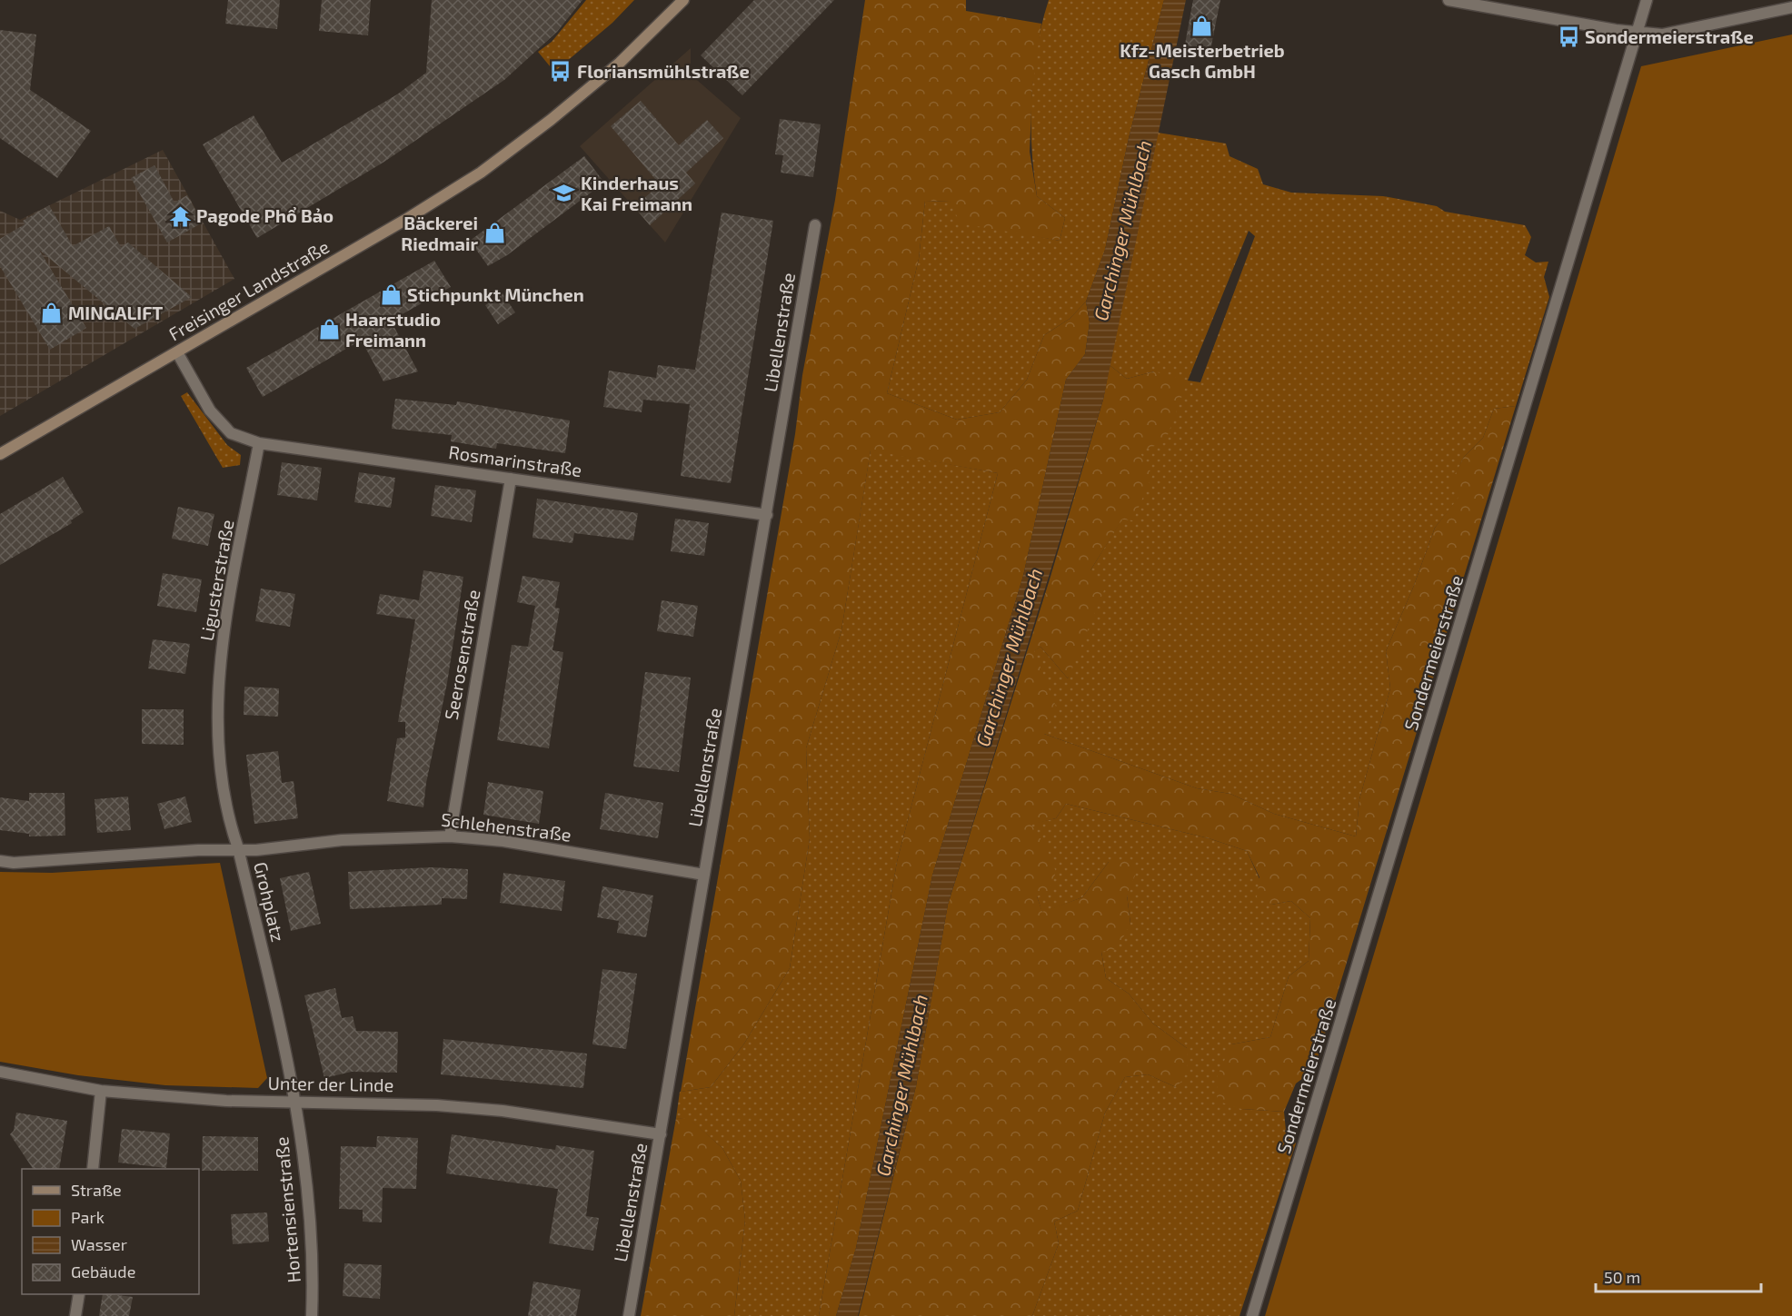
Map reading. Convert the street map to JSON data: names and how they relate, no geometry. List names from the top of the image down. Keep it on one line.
{"streets":{"main road":["Freisinger Landstraße"],"street":["Libellenstraße","Rosmarinstraße","Ligusterstraße","Sondermeierstraße","Seerosenstraße","Schlehenstraße","Grohplatz","Unter der Linde","Hortensienstraße"]},"crossings":[["Libellenstraße","Rosmarinstraße"],["Libellenstraße","Schlehenstraße"],["Libellenstraße","Unter der Linde"],["Rosmarinstraße","Ligusterstraße"],["Rosmarinstraße","Seerosenstraße"],["Ligusterstraße","Schlehenstraße"],["Ligusterstraße","Grohplatz"],["Seerosenstraße","Schlehenstraße"],["Schlehenstraße","Grohplatz"],["Grohplatz","Unter der Linde"],["Grohplatz","Hortensienstraße"],["Unter der Linde","Hortensienstraße"]],"water":["Garchinger Mühlbach"],"places":{"shop":["Kfz-Meisterbetrieb Gasch GmbH","Bäckerei Riedmair","Stichpunkt München","MINGALIFT","Haarstudio Freimann"],"bus stop":["Sondermeierstraße","Floriansmühlstraße"],"school or university":["Kinderhaus Kai Freimann"],"temple":["Pagode Phổ Bảo"]},"legend":["Straße","Park","Wasser","Gebäude"],"scale_bar":"50 m"}
